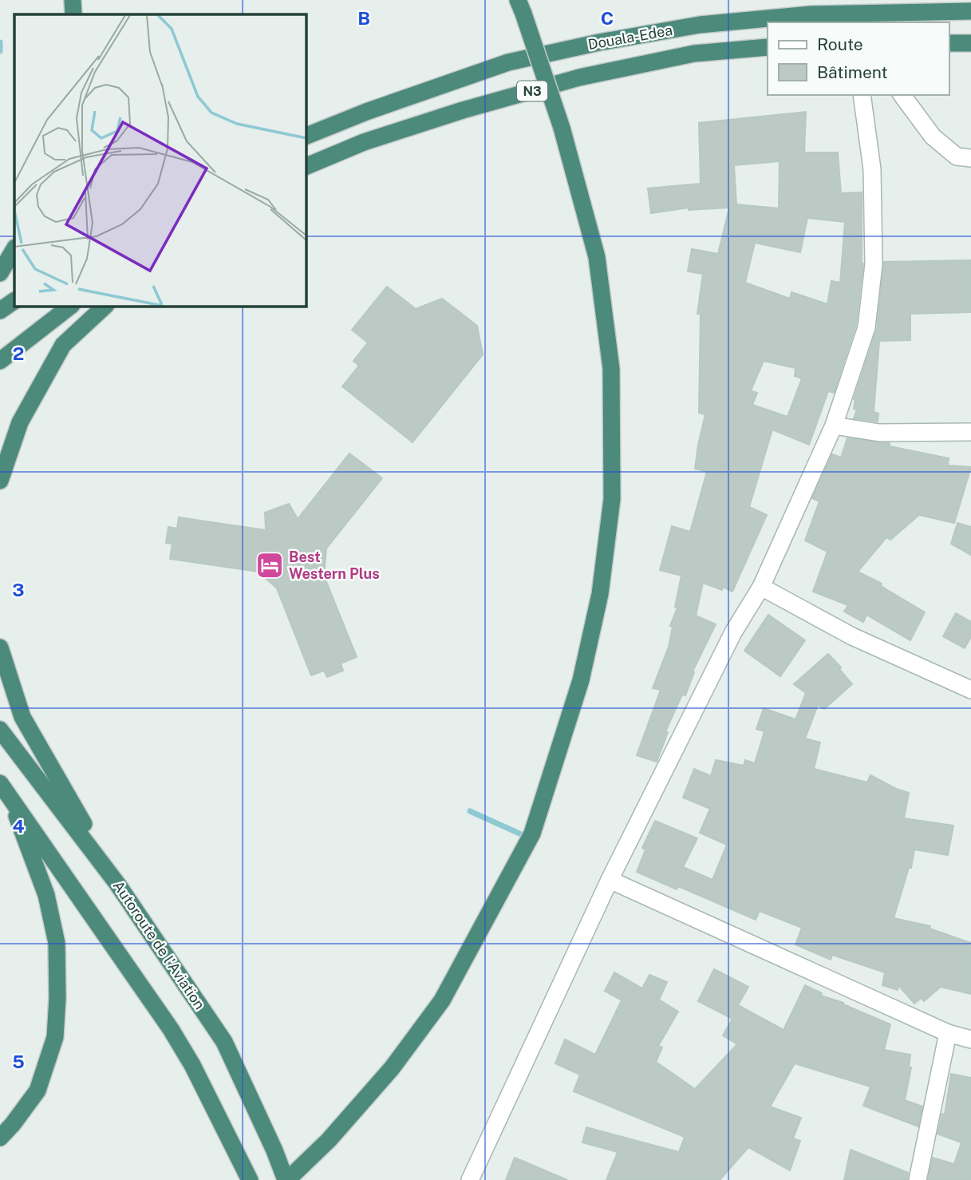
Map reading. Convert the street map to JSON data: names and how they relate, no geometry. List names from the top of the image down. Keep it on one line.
{"streets":{"highway":["Douala-Edea","N3","Autoroute de l'Aviation"]},"places":{"hotel":["Best Western Plus"]},"legend":["Route","Bâtiment"],"grid":{"columns":["B","C"],"rows":["2","3","4","5"]}}
